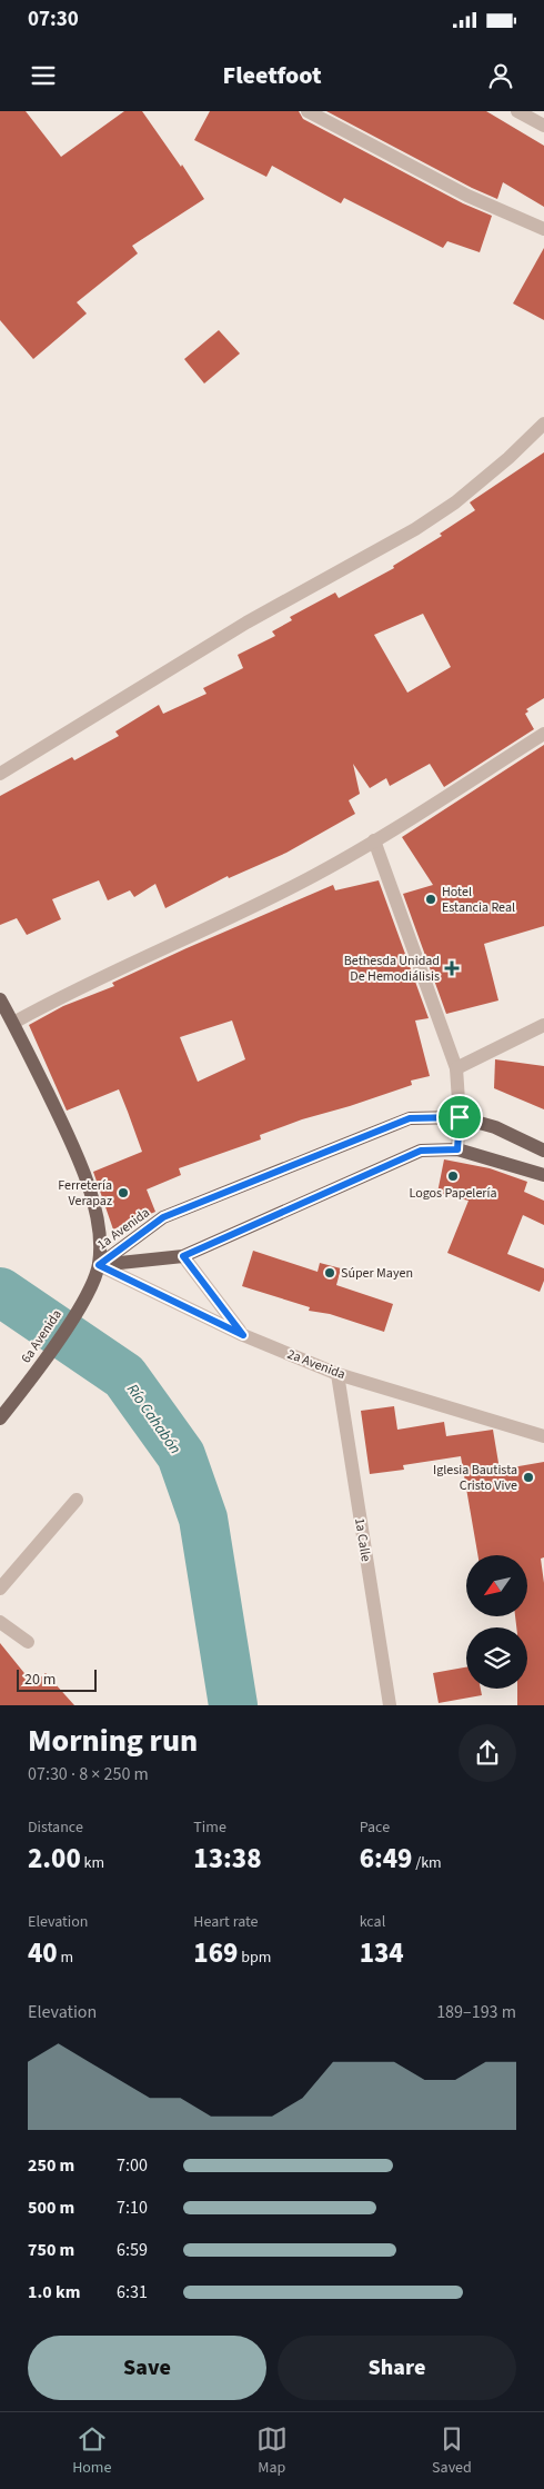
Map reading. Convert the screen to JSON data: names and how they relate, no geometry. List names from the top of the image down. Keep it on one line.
{"streets":{"main road":["1a Avenida","6a Avenida"],"street":["2a Avenida","1a Calle"]},"crossings":[["1a Avenida","6a Avenida"],["1a Avenida","2a Avenida"],["6a Avenida","2a Avenida"],["2a Avenida","1a Calle"]],"water":["Río Cahabón"],"places":{"other":["Hotel Estancia Real","Logos Papelería","Ferretería Verapaz","Súper Mayen","Iglesia Bautista Cristo Vive"],"health":["Bethesda Unidad De Hemodiálisis"]},"scale_bar":"20 m","north":"bottom left","page":{"status":"07:30","header":"Fleetfoot","scale":"20 m","heading":["Morning run","07:30 · 8 × 250 m"],"stats":[["Distance","2.00 km"],["Time","13:38"],["Pace","6:49 /km"],["Elevation","40 m"],["Heart rate","169 bpm"],["kcal","134"]],"chart":["Elevation","189–193 m"],"list":[{"name":"250 m","note":"7:00"},{"name":"500 m","note":"7:10"},{"name":"750 m","note":"6:59"},{"name":"1.0 km","note":"6:31"}],"buttons":["Save","Share"],"tabs":["Home","Map","Saved"]}}
